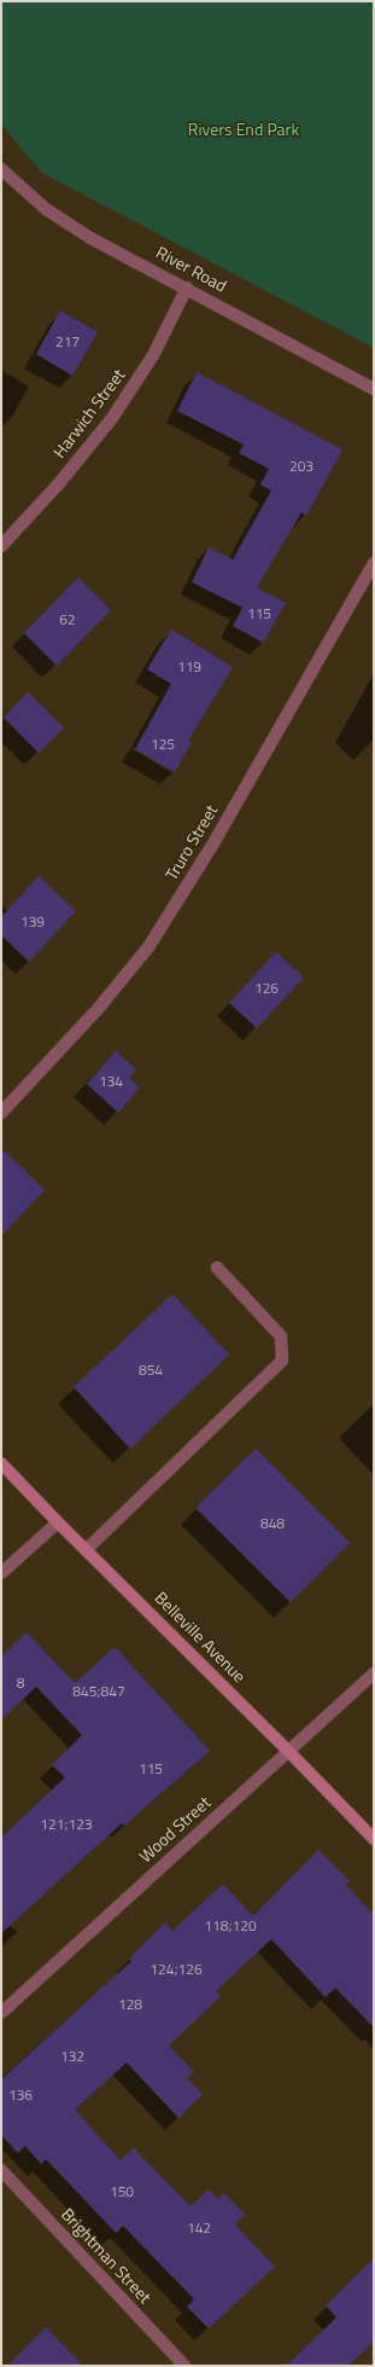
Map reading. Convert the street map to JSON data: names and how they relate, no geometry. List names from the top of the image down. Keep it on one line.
{"streets":{"main road":["Belleville Avenue"],"street":["River Road","Harwich Street","Truro Street","Wood Street","Brightman Street"]},"crossings":[["River Road","Harwich Street"],["Belleville Avenue","Wood Street"]],"parks":["Rivers End Park"],"house_numbers":["217","203","115","62","119","125","139","126","134","854","848","8","845;847","115","121;123","118;120","124;126","128","132","136","150","142"]}
